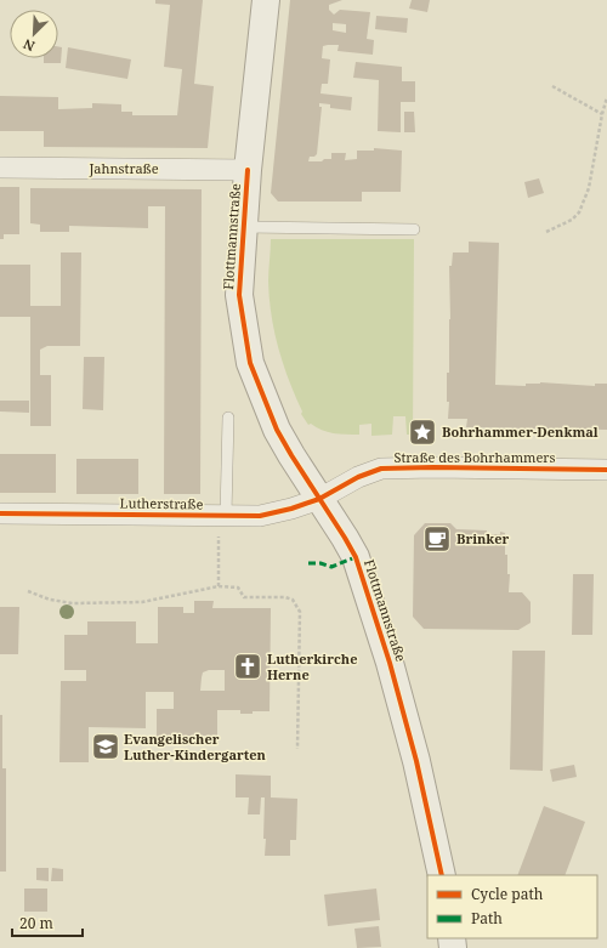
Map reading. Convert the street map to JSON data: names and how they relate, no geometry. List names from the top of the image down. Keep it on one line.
{"streets":{"street":["Jahnstraße","Flottmannstraße","Straße des Bohrhammers","Lutherstraße"]},"crossings":[["Jahnstraße","Flottmannstraße"],["Flottmannstraße","Straße des Bohrhammers"],["Flottmannstraße","Lutherstraße"],["Straße des Bohrhammers","Lutherstraße"]],"places":{"place":["Bohrhammer-Denkmal"],"cafe":["Brinker"],"church":["Lutherkirche Herne"],"school or university":["Evangelischer Luther-Kindergarten"]},"legend":["Cycle path","Path"],"scale_bar":"20 m","north":"bottom left"}
